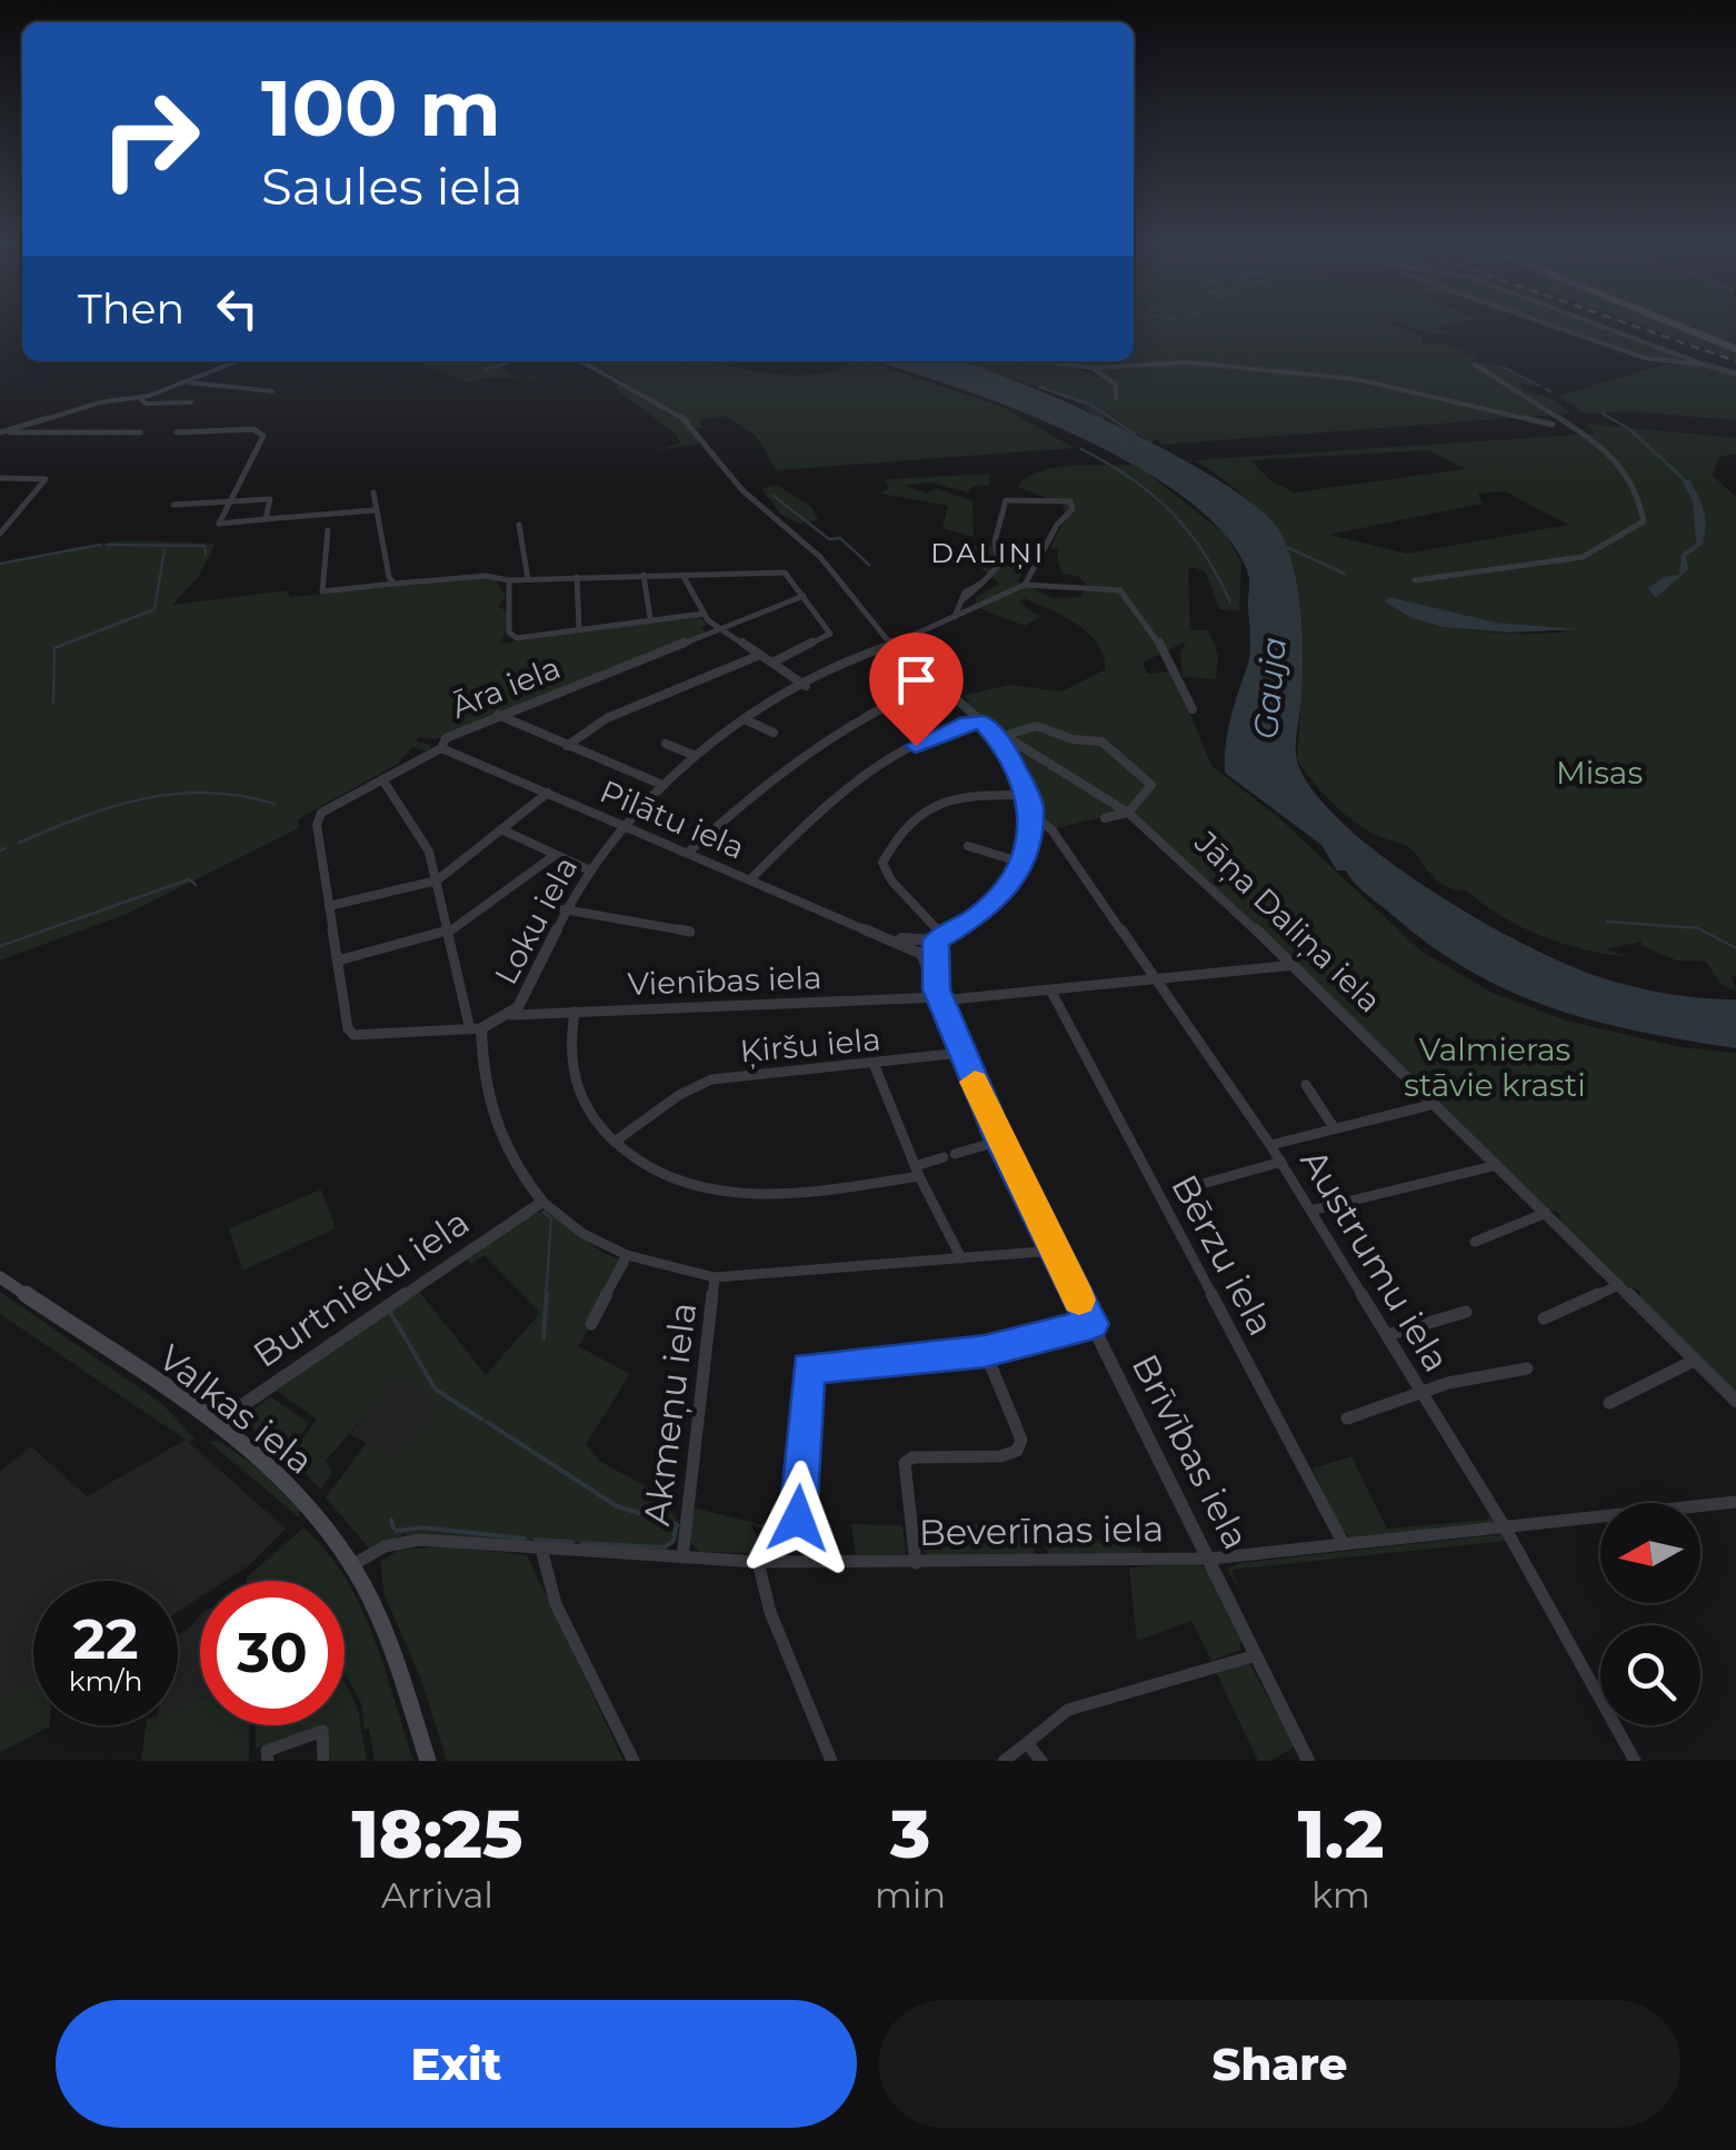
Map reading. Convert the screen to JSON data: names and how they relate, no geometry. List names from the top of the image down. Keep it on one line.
{"streets":{"main road":["Valkas iela"],"street":["Āra iela","Pilātu iela","Loku iela","Jāņa Daliņa iela","Vienības iela","Ķiršu iela","Bērzu iela","Austrumu iela","Burtnieku iela","Akmeņu iela","Brīvības iela","Beverīnas iela"]},"crossings":[["Āra iela","Pilātu iela"],["Pilātu iela","Loku iela"],["Pilātu iela","Brīvības iela"],["Loku iela","Jāņa Daliņa iela"],["Loku iela","Vienības iela"],["Jāņa Daliņa iela","Vienības iela"],["Vienības iela","Bērzu iela"],["Vienības iela","Austrumu iela"],["Vienības iela","Brīvības iela"],["Ķiršu iela","Brīvības iela"],["Bērzu iela","Beverīnas iela"],["Austrumu iela","Beverīnas iela"],["Burtnieku iela","Valkas iela"],["Valkas iela","Beverīnas iela"],["Akmeņu iela","Beverīnas iela"],["Brīvības iela","Beverīnas iela"]],"districts":["DALIŅI"],"water":["Gauja"],"parks":["Misas","Valmieras stāvie krasti"],"north":"left","page":{"turn":["100 m","Saules iela"],"then":"Then","speed":"22 km/h","limit":"30","eta":["18:25","Arrival","3","min","1.2","km"],"buttons":["Exit","Share"]}}
